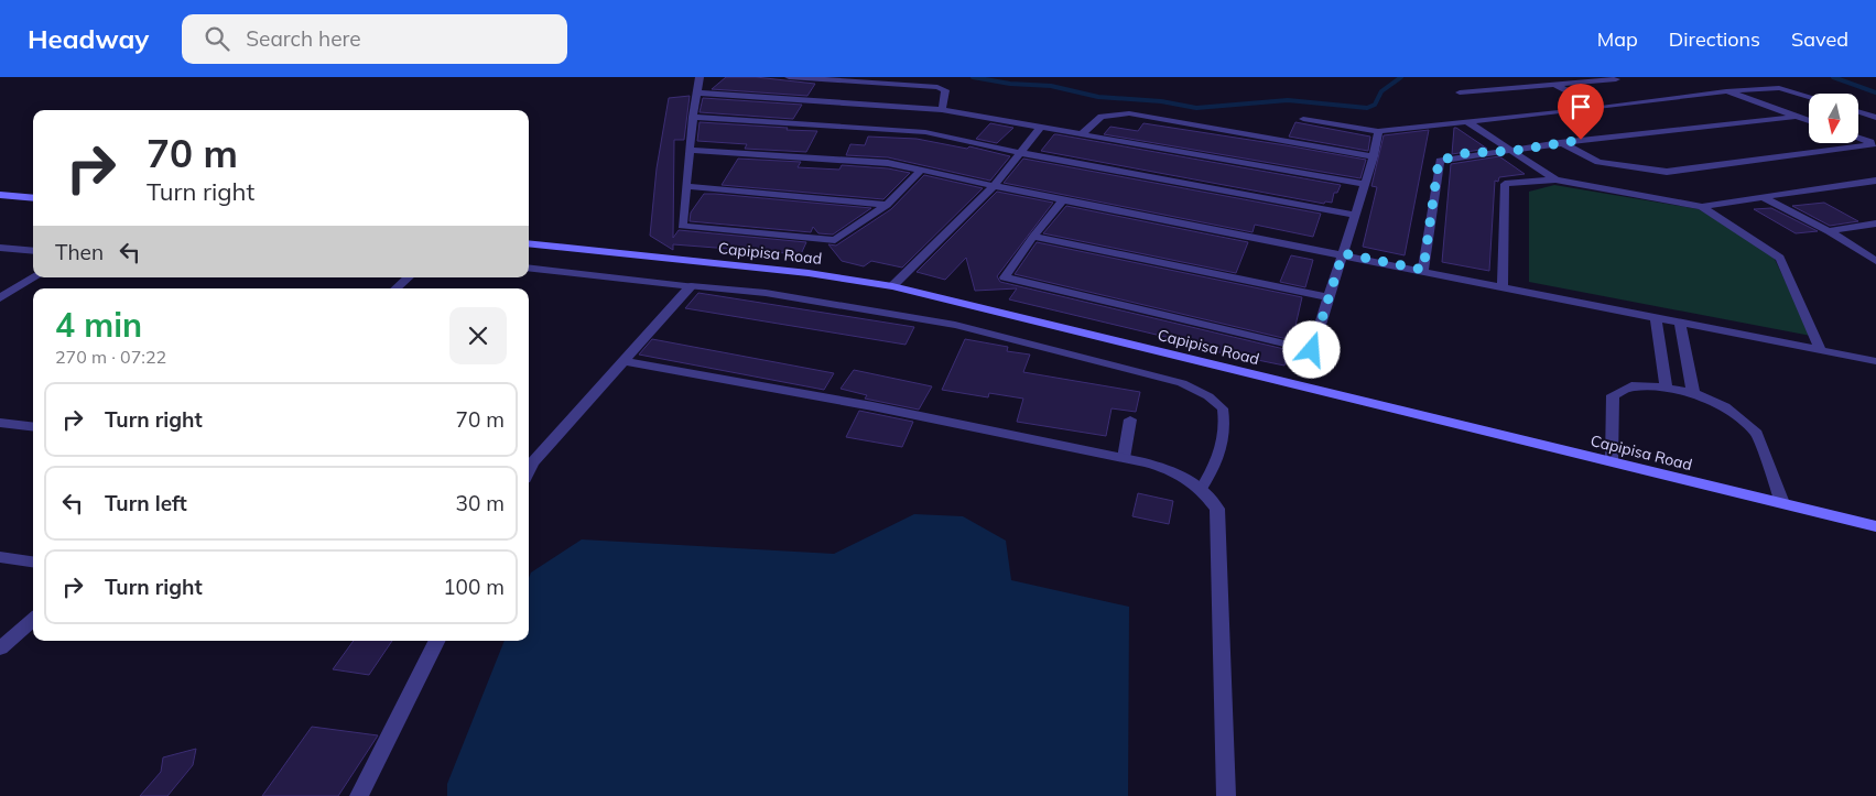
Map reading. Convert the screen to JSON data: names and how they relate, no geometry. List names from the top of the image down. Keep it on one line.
{"streets":{"main road":["Capipisa Road"]},"north":"bottom","page":{"header":"Headway","search":"Search here","nav":["Map","Directions","Saved"],"turn":["70 m","Turn right"],"then":"Then","heading":["4 min","270 m · 07:22"],"list":[{"name":"Turn right","value":"70 m"},{"name":"Turn left","value":"30 m"},{"name":"Turn right","value":"100 m"}]}}
